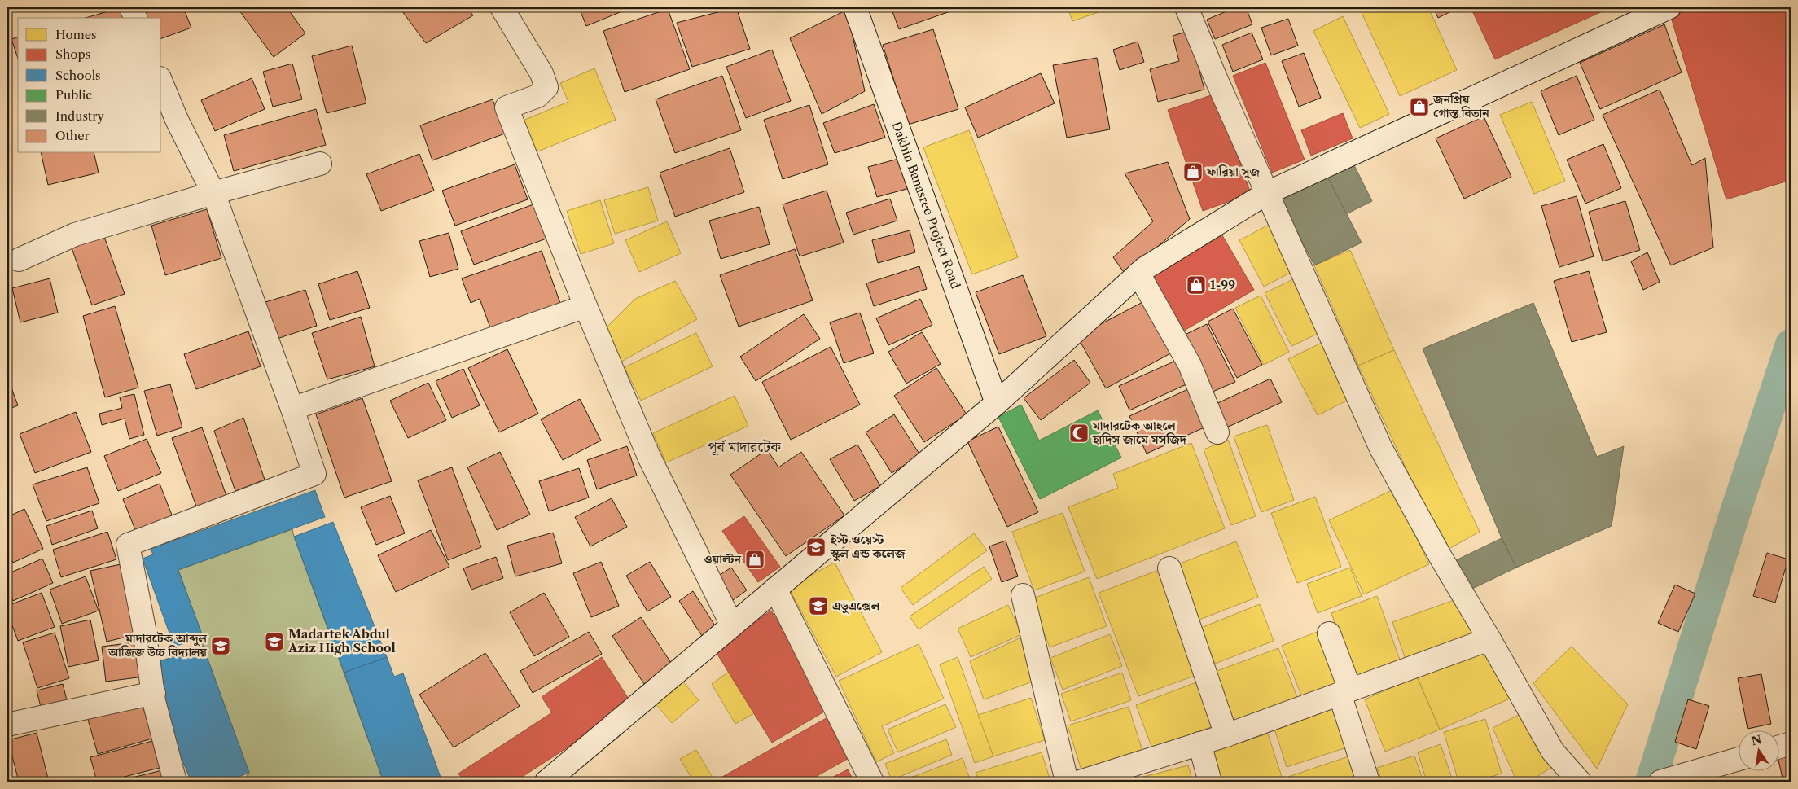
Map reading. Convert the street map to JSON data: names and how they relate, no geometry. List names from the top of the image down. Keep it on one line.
{"streets":{"street":["Dakhin Banasree Project Road"]},"districts":["পূর্ব মাদারটেক"],"places":{"shop":["জনপ্রিয় গোস্ত বিতান","ফারিয়া সুজ","1-99","ওয়াল্টন"],"mosque":["মাদারটেক আহলে হাদিস জামে মসজিদ"],"school or university":["ইস্ট ওয়েস্ট স্কুল এন্ড কলেজ","এডুএক্সেল","Madartek Abdul Aziz High School","মাদারটেক আব্দুল আজিজ উচ্চ বিদ্যালয়"]},"legend":["Homes","Shops","Schools","Public","Industry","Other"],"north":"top"}
